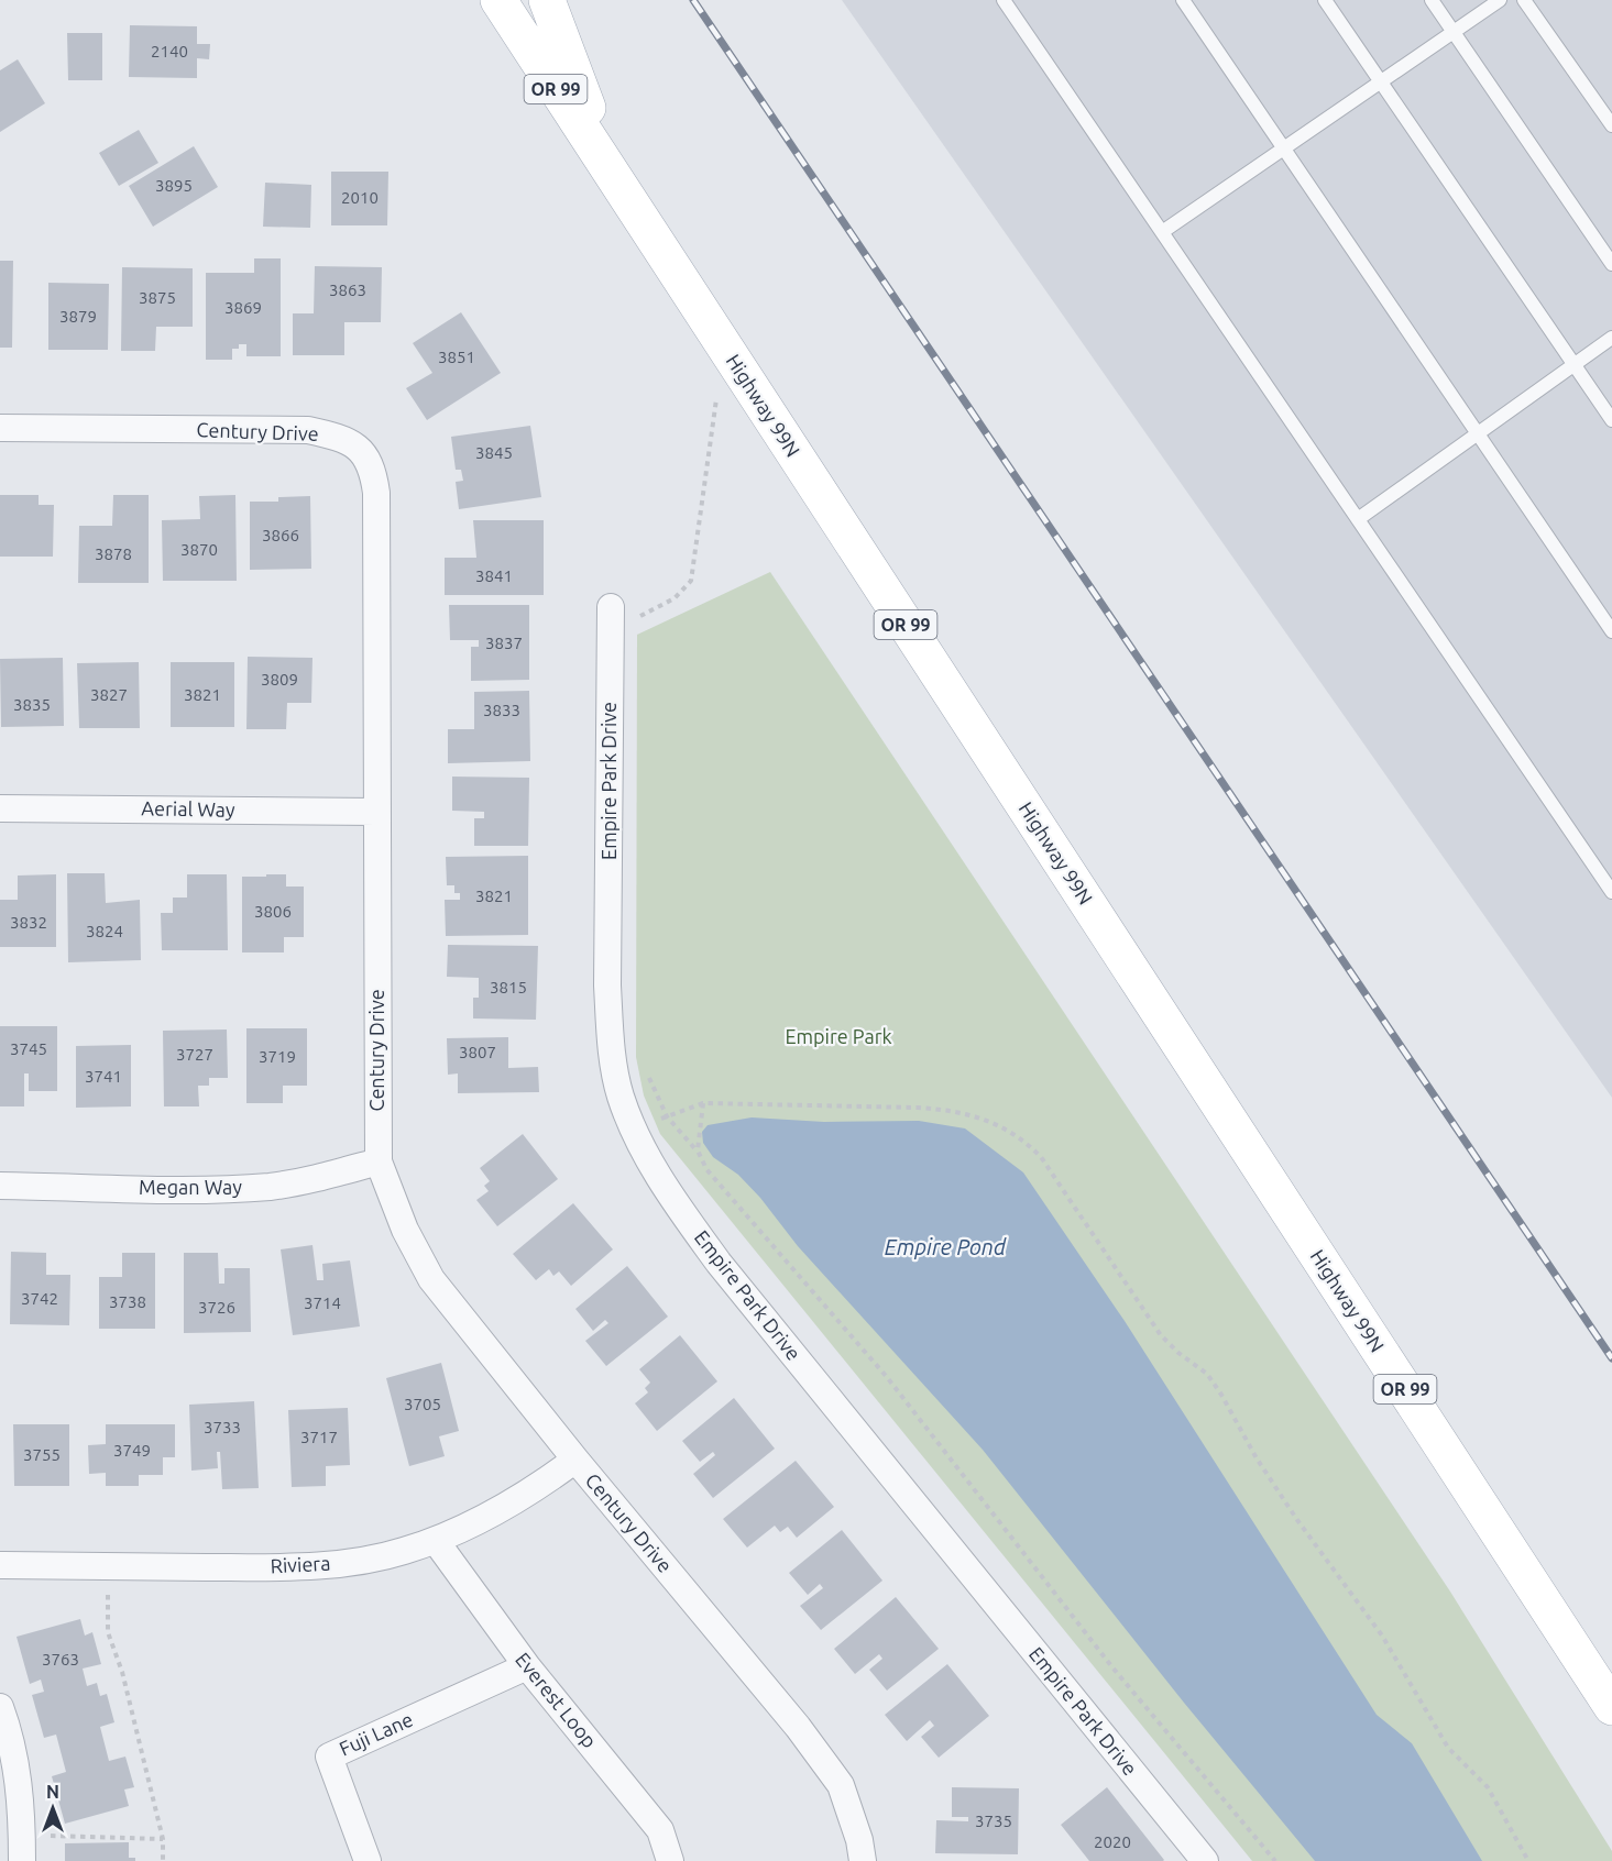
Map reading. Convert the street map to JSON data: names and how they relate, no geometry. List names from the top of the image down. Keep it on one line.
{"streets":{"main road":["OR 99","Highway 99N"],"street":["Century Drive","Empire Park Drive","Aerial Way","Megan Way","Riviera","Everest Loop","Fuji Lane"]},"crossings":[["Century Drive","Aerial Way"],["Century Drive","Megan Way"],["Century Drive","Riviera"],["Riviera","Everest Loop"],["Everest Loop","Fuji Lane"]],"water":["Empire Pond"],"parks":["Empire Park"],"house_numbers":["2140","3895","2010","3863","3875","3869","3879","3851","3845","3866","3870","3878","3841","3837","3809","3827","3821","3835","3833","3821","3806","3832","3824","3815","3745","3807","3727","3719","3741","3742","3738","3714","3726","3705","3733","3717","3749","3755","3763","3735","2020"],"north":"top"}
